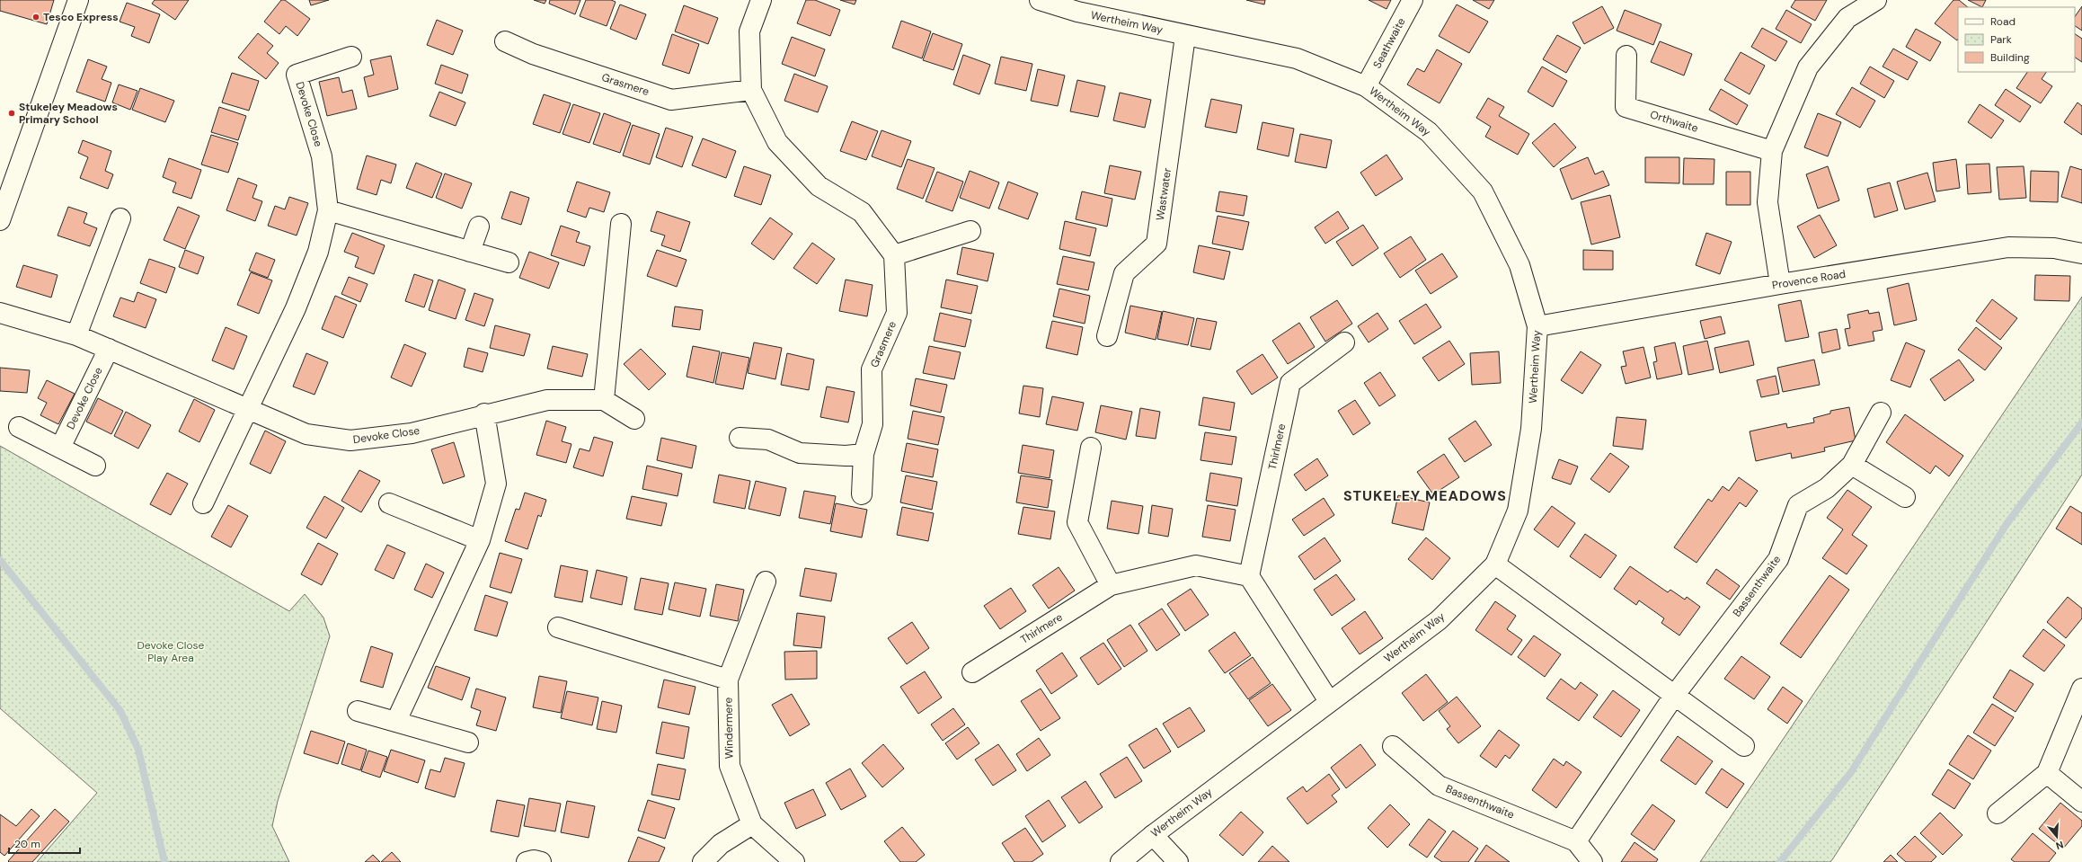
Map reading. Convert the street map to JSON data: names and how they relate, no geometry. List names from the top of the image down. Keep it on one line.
{"streets":{"street":["Wertheim Way","Seathwaite","Grasmere","Devoke Close","Orthwaite","Wastwater","Provence Road","Thirlmere","Bassenthwaite","Windermere"]},"crossings":[["Wertheim Way","Seathwaite"],["Wertheim Way","Wastwater"],["Wertheim Way","Provence Road"]],"districts":["STUKELEY MEADOWS"],"parks":["Devoke Close Play Area"],"places":["Tesco Express","Stukeley Meadows Primary School"],"legend":["Road","Park","Building"],"scale_bar":"20 m","north":"bottom"}
